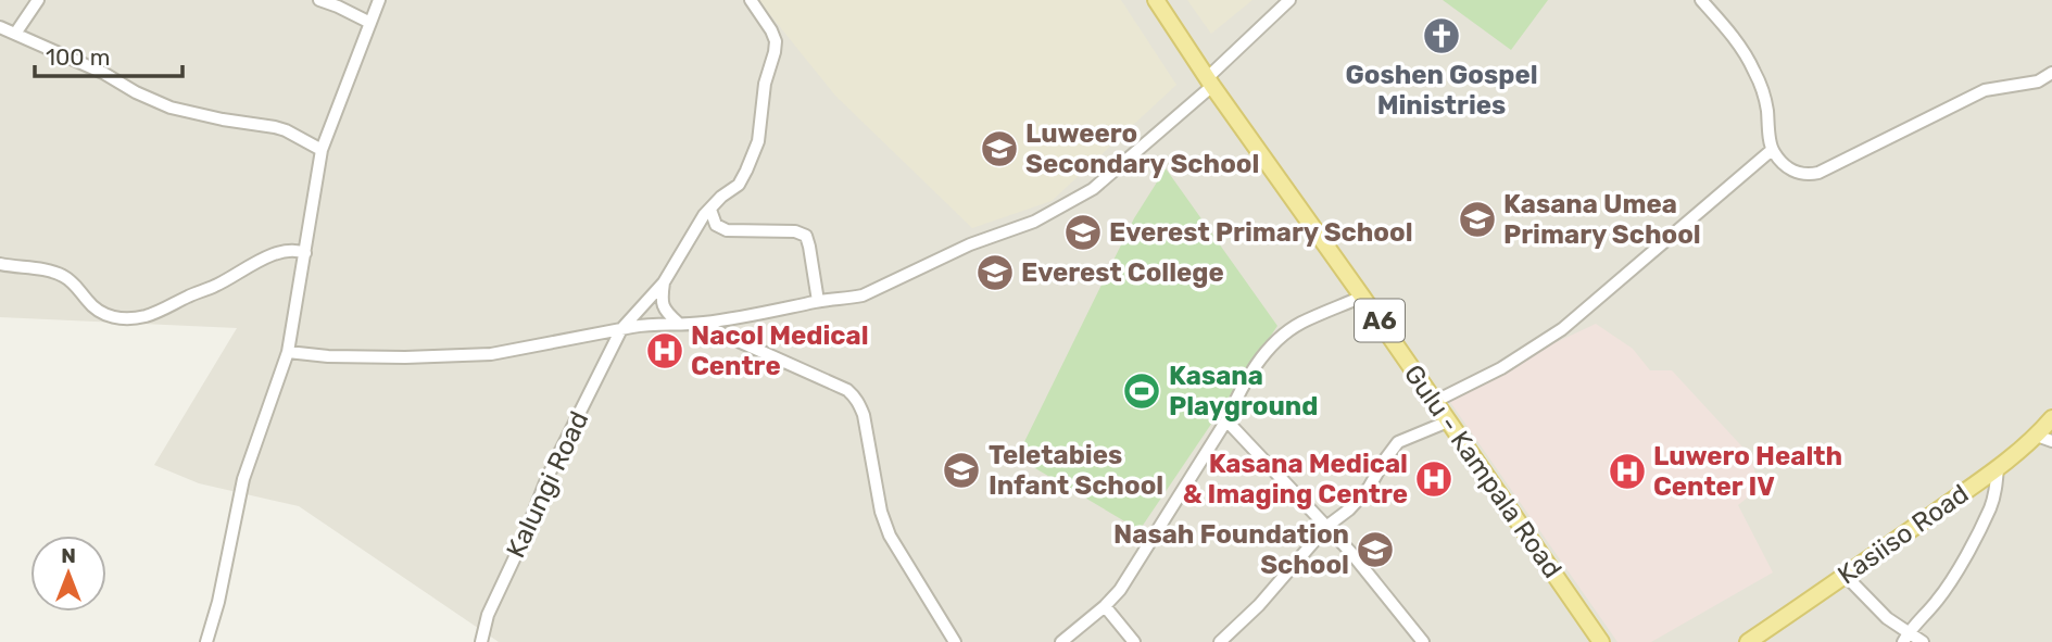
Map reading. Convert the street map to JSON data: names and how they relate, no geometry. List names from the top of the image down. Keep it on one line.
{"streets":{"main road":["A6","Gulu - Kampala Road","Kasiiso Road"],"street":["Kalungi Road"]},"places":{"church":["Goshen Gospel Ministries"],"school or university":["Luweero Secondary School","Kasana Umea Primary School","Everest Primary School","Everest College","Teletabies Infant School","Nasah Foundation School"],"hospital":["Nacol Medical Centre","Luwero Health Center IV","Kasana Medical & Imaging Centre"],"sports":["Kasana Playground"]},"scale_bar":"100 m","north":"top"}
